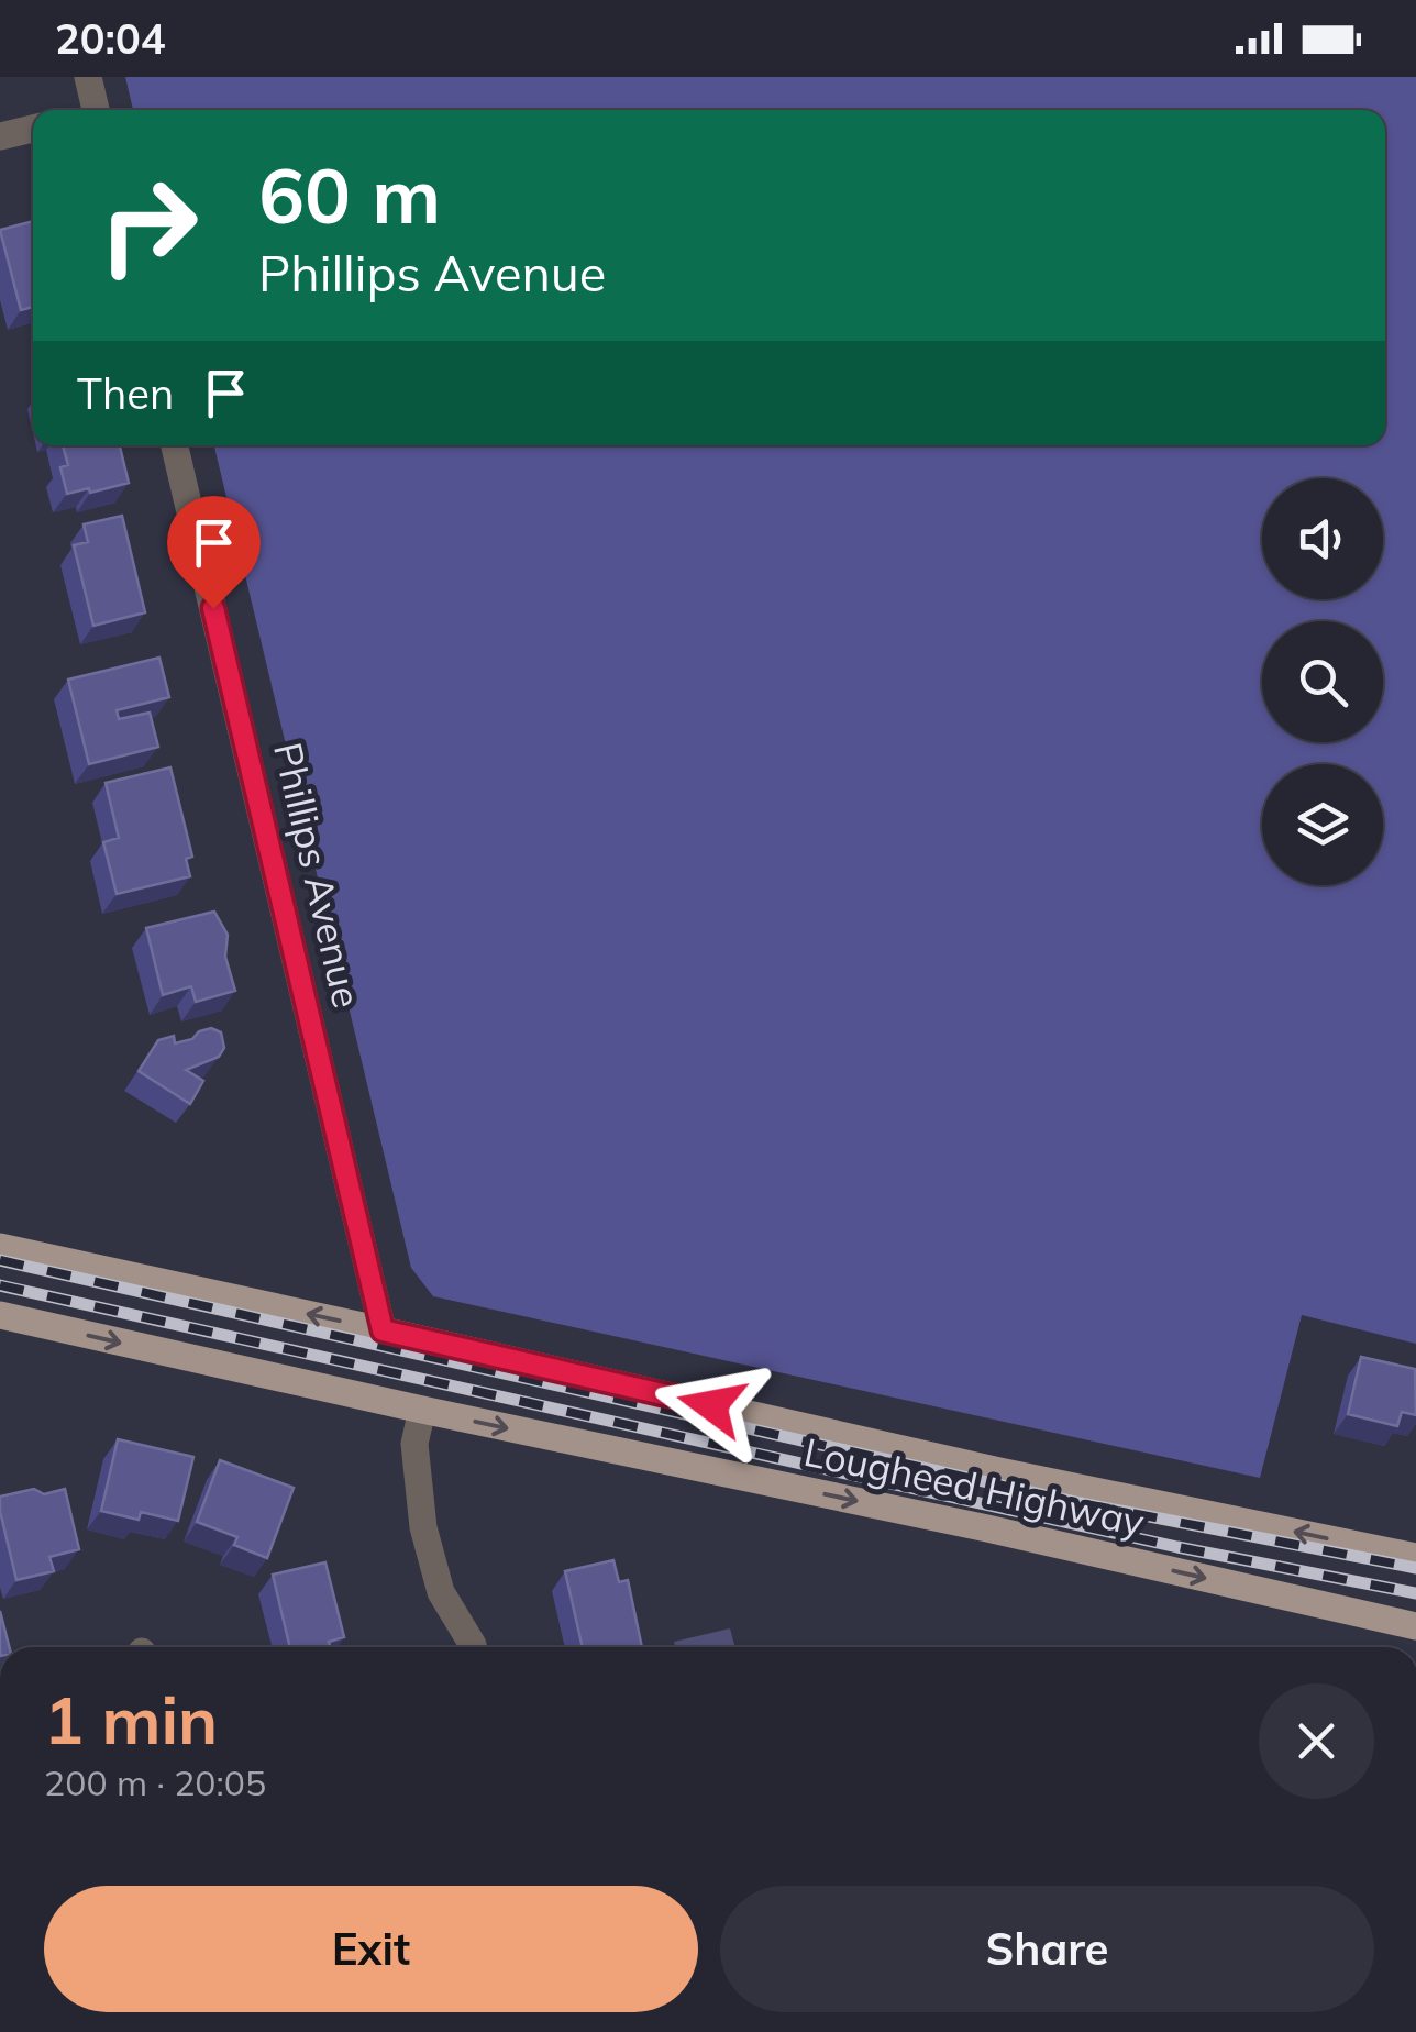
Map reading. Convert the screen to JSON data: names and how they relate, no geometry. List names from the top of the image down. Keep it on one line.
{"streets":{"main road":["Lougheed Highway"],"street":["Phillips Avenue"]},"crossings":[["Phillips Avenue","Lougheed Highway"]],"page":{"status":"20:04","turn":["60 m","Phillips Avenue"],"then":"Then","heading":["1 min","200 m · 20:05"],"buttons":["Exit","Share"]}}
